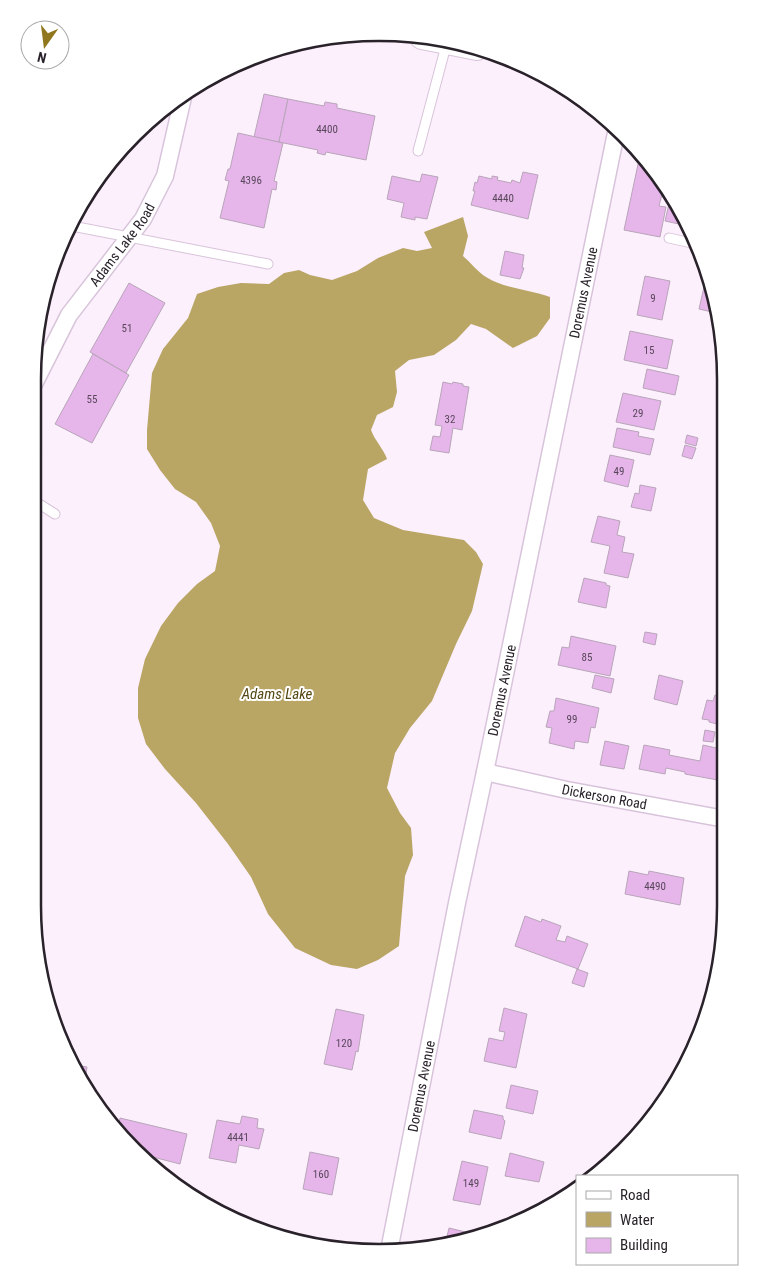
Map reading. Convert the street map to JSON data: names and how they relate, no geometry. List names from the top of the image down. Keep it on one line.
{"streets":{"street":["Adams Lake Road","Doremus Avenue","Dickerson Road"]},"crossings":[["Doremus Avenue","Dickerson Road"]],"water":["Adams Lake"],"house_numbers":["4400","4396","4440","9","51","15","55","29","32","49","85","99","4490","120","4441","160","149"],"legend":["Road","Water","Building"],"north":"bottom"}
